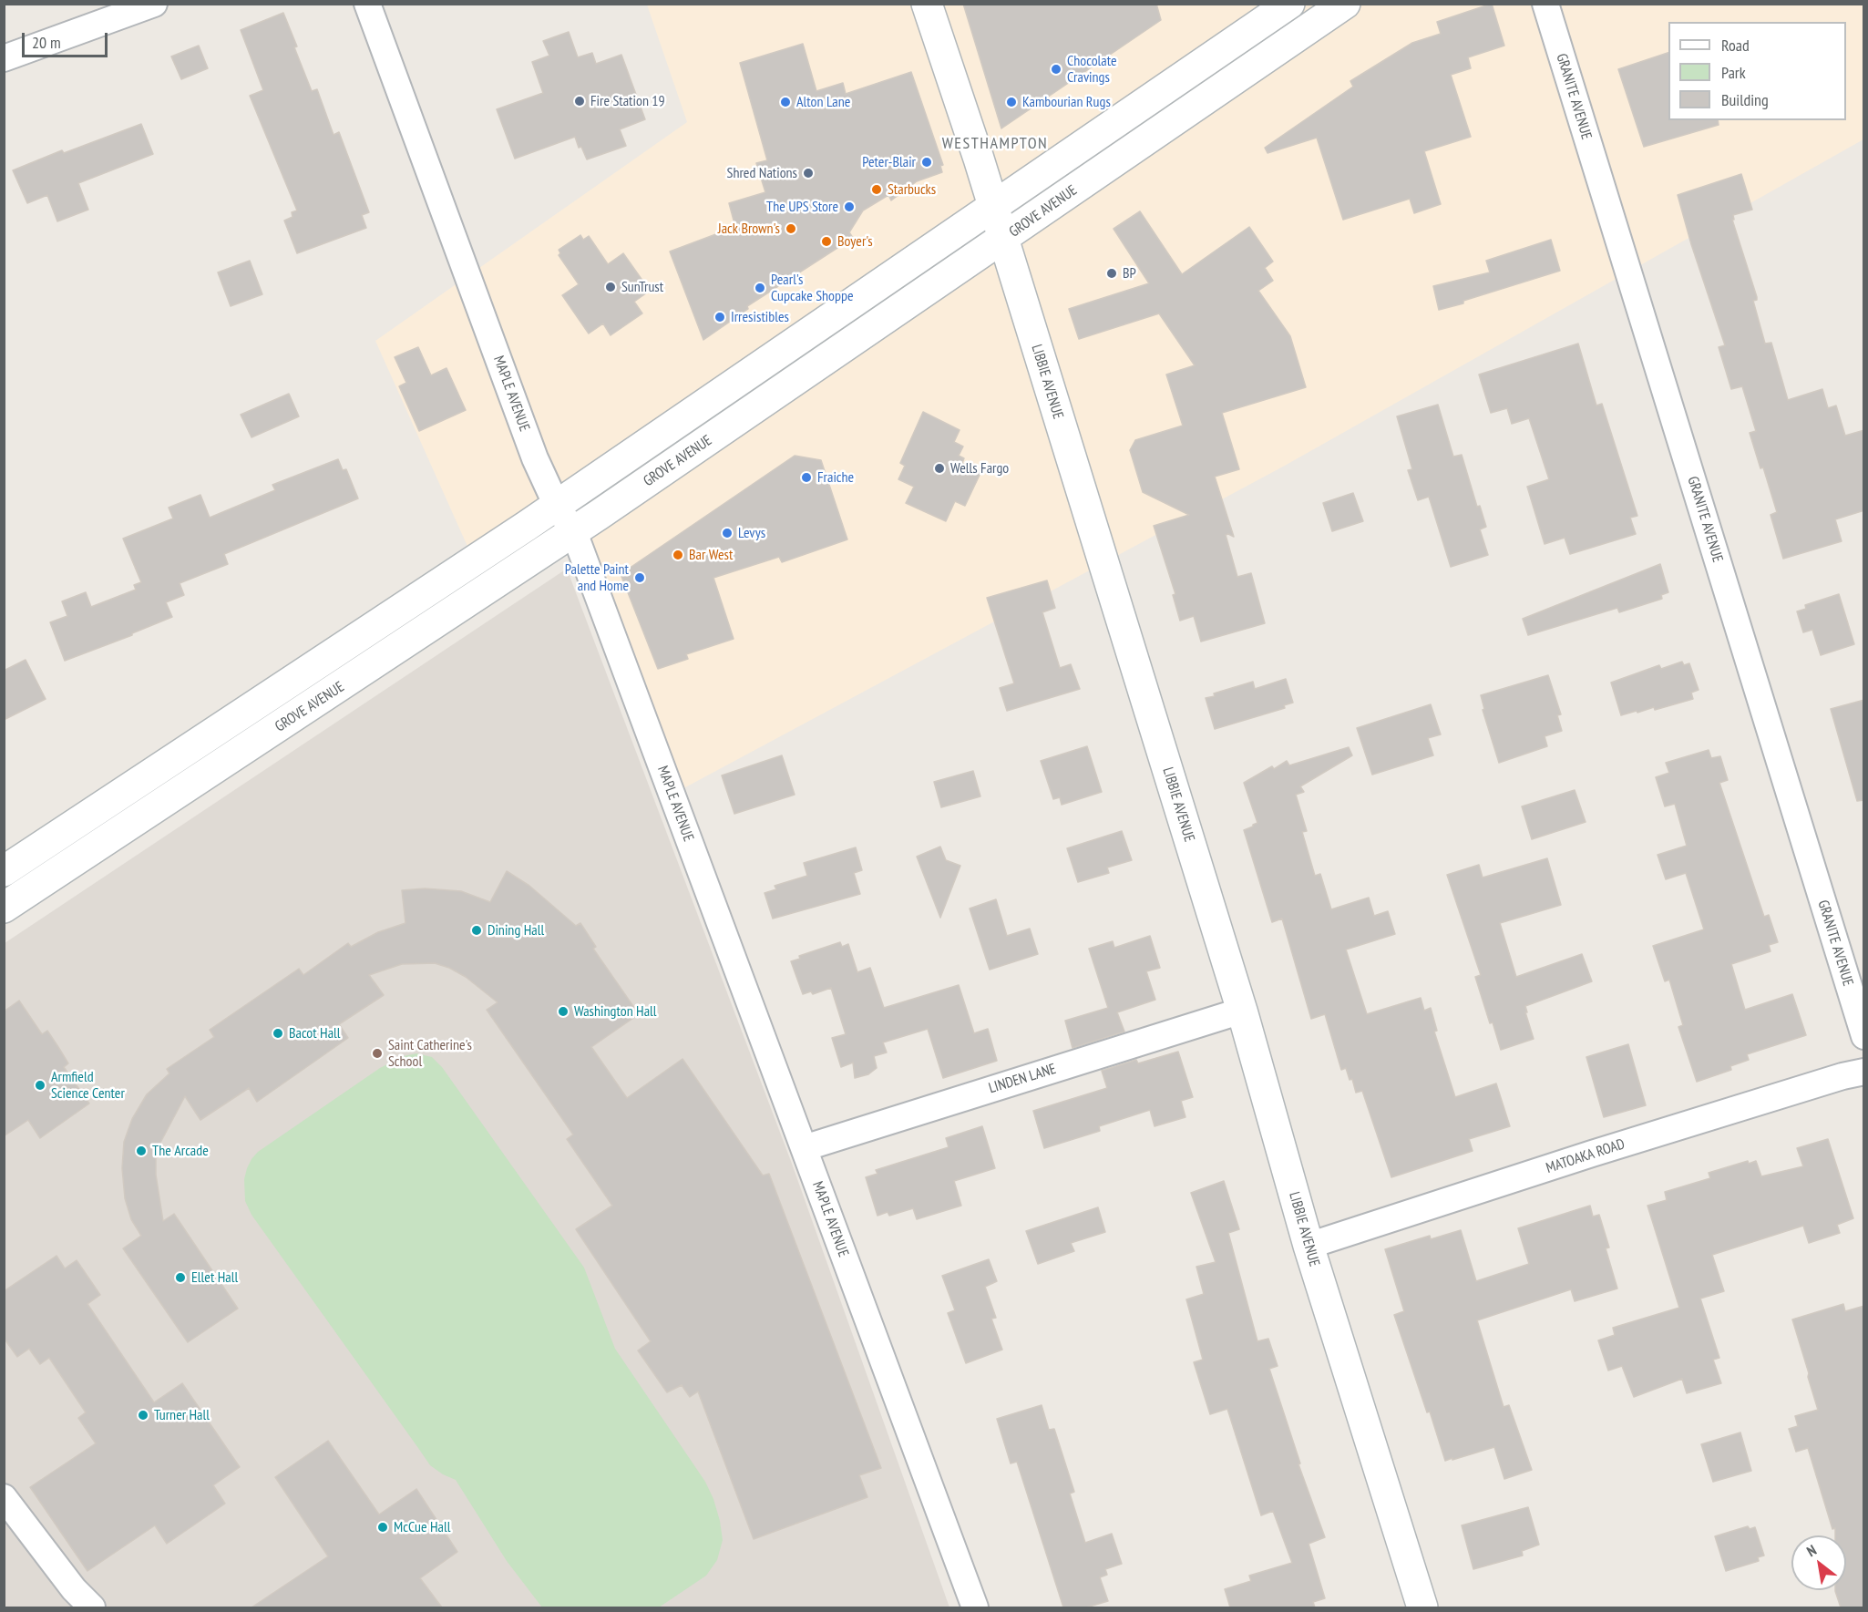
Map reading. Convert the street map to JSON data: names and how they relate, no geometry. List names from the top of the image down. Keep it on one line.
{"streets":{"street":["GRANITE AVENUE","GROVE AVENUE","LIBBIE AVENUE","MAPLE AVENUE","LINDEN LANE","MATOAKA ROAD"]},"crossings":[["GROVE AVENUE","LIBBIE AVENUE"],["GROVE AVENUE","MAPLE AVENUE"],["LIBBIE AVENUE","LINDEN LANE"],["LIBBIE AVENUE","MATOAKA ROAD"],["MAPLE AVENUE","LINDEN LANE"]],"districts":["WESTHAMPTON"],"places":["Chocolate Cravings","Fire Station 19","Alton Lane","Kambourian Rugs","Peter-Blair","Shred Nations","Starbucks","The UPS Store","Jack Brown's","Boyer's","BP","SunTrust","Pearl's Cupcake Shoppe","Irresistibles","Wells Fargo","Fraiche","Levys","Bar West","Palette Paint and Home","Dining Hall","Washington Hall","Bacot Hall","Saint Catherine's School","Armfield Science Center","The Arcade","Ellet Hall","Turner Hall","McCue Hall"],"legend":["Road","Park","Building"],"scale_bar":"20 m","north":"top left"}
